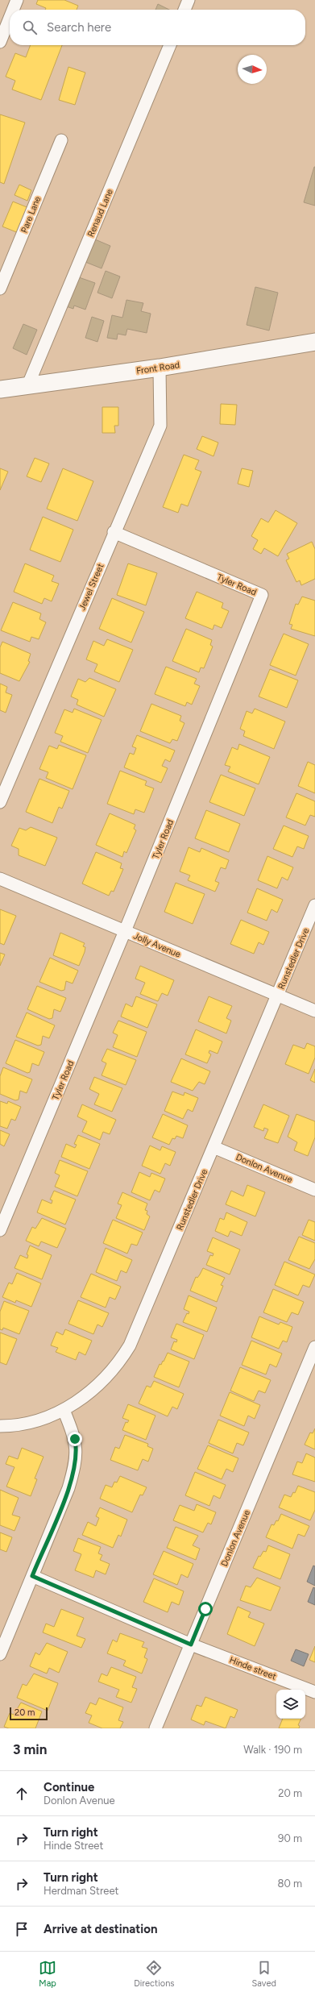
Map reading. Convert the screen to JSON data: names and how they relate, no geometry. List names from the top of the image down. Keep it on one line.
{"streets":{"main road":["Front Road"],"street":["Renaud Lane","Pare Lane","Tyler Road","Jewel Street","Jolly Avenue","Runstedler Drive","Donlon Avenue","Hinde street"]},"crossings":[["Renaud Lane","Front Road"],["Front Road","Jewel Street"],["Tyler Road","Jewel Street"],["Tyler Road","Jolly Avenue"],["Jolly Avenue","Runstedler Drive"],["Runstedler Drive","Donlon Avenue"],["Donlon Avenue","Hinde street"]],"scale_bar":"20 m","north":"right","page":{"search":"Search here","scale":"20 m","heading":["3 min","Walk · 190 m"],"list":[["Continue","Donlon Avenue","20 m"],["Turn right","Hinde Street","90 m"],["Turn right","Herdman Street","80 m"],"Arrive at destination"],"nav":["Map","Directions","Saved"]}}
